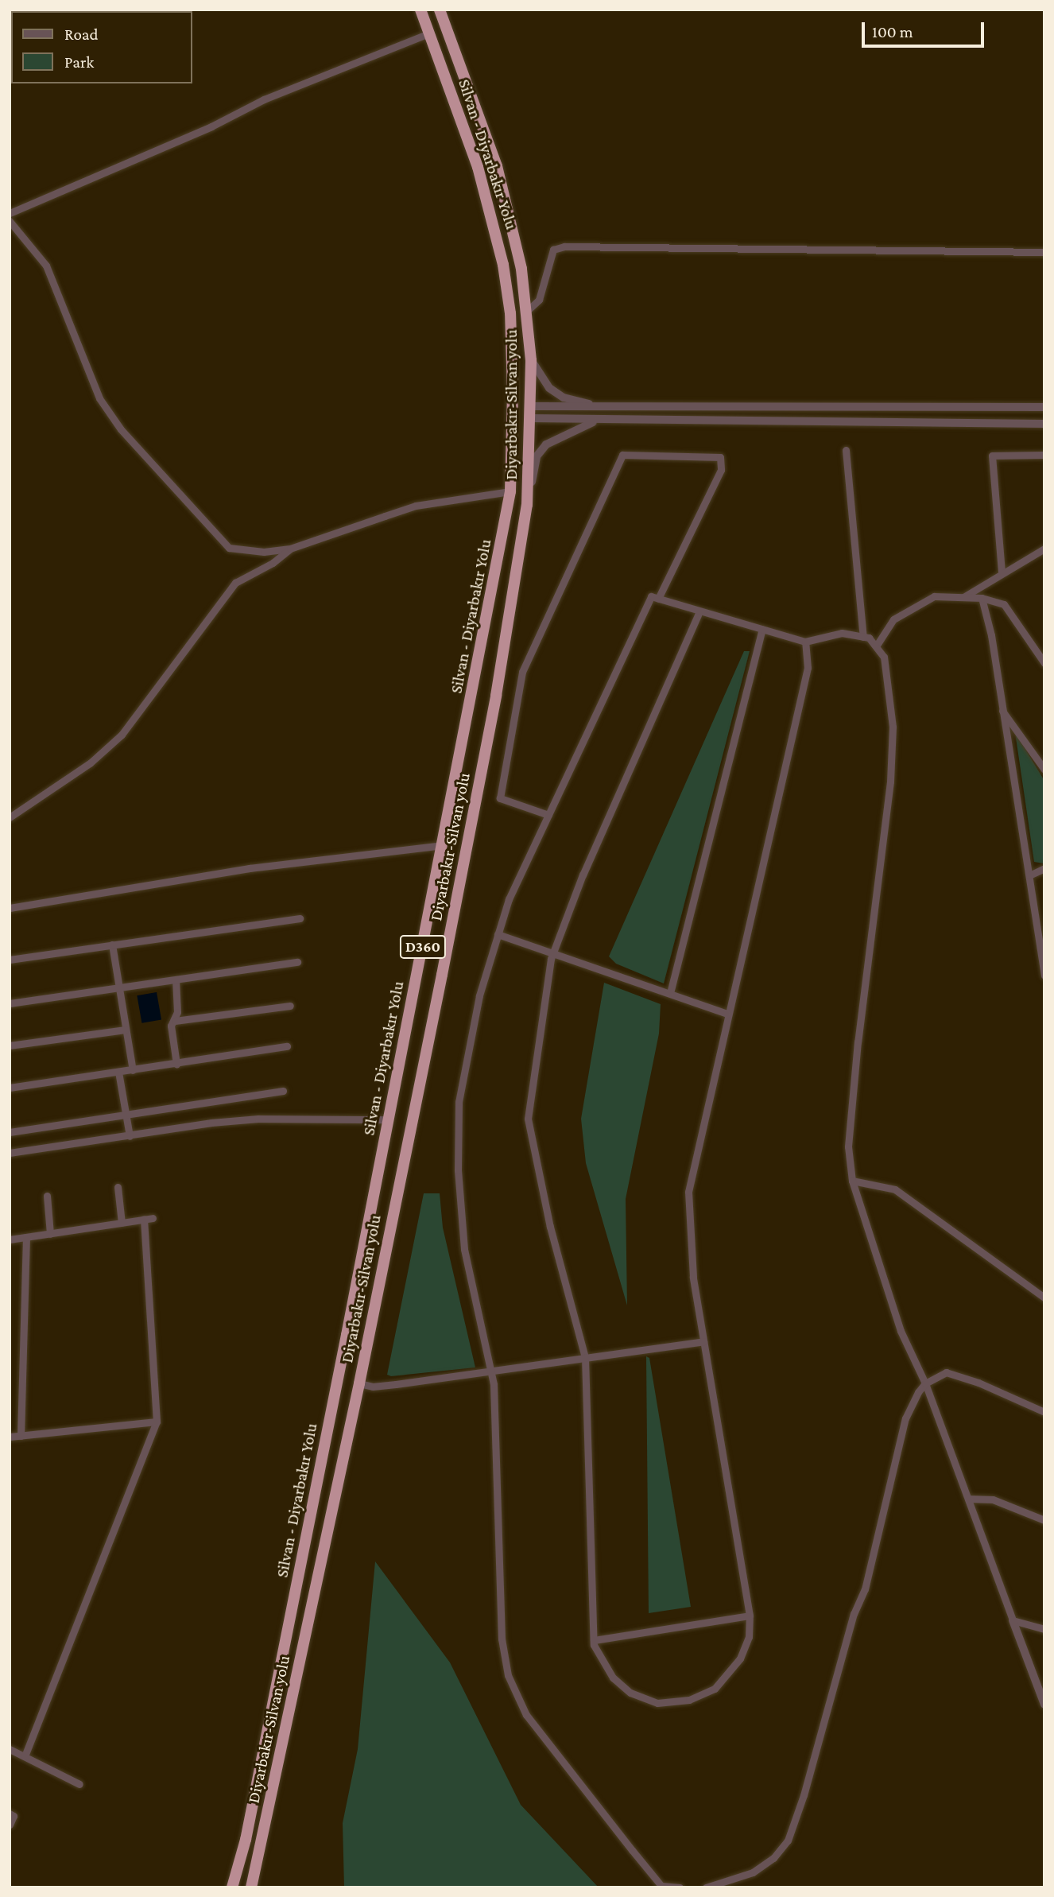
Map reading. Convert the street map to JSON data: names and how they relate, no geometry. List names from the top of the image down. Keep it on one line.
{"streets":{"highway":["Silvan - Diyarbakır Yolu","Diyarbakır-Silvan yolu","D360"]},"legend":["Road","Park"],"scale_bar":"100 m"}
